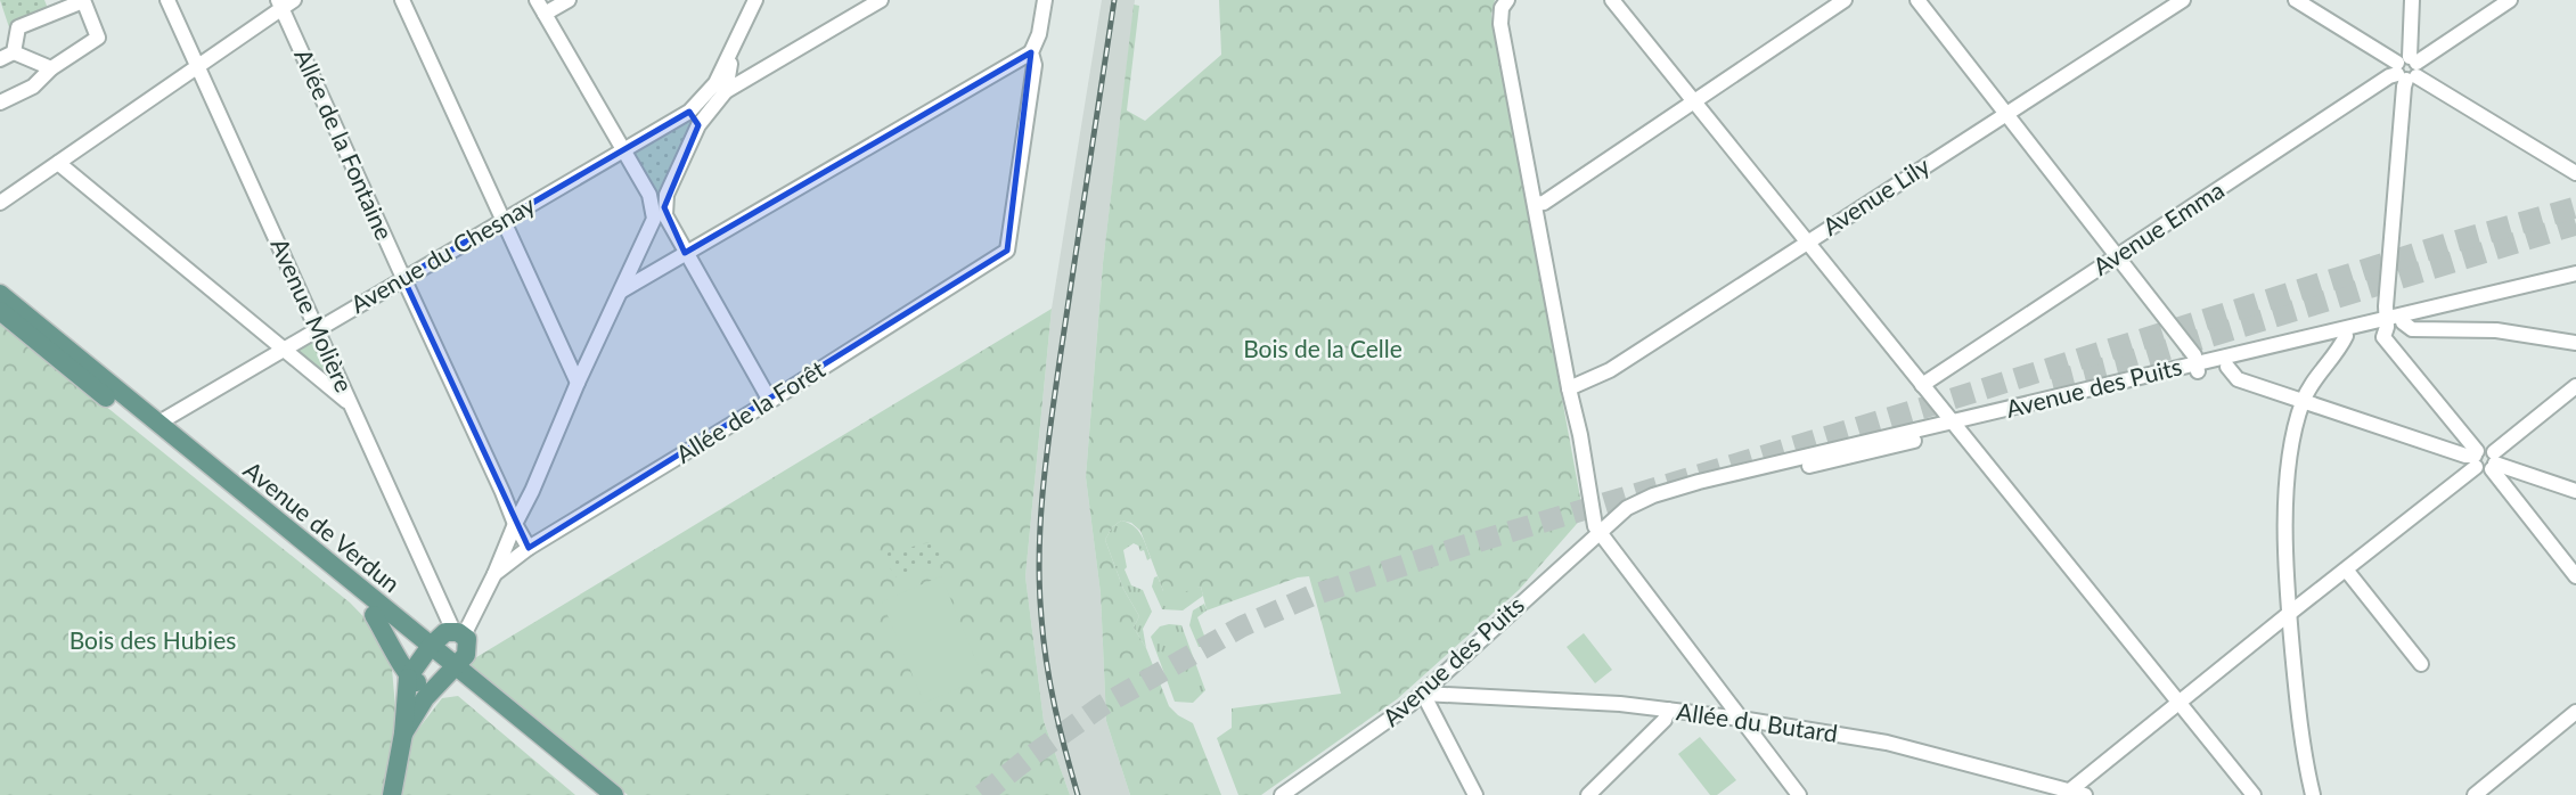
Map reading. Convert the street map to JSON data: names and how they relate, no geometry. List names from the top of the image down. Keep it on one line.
{"streets":{"main road":["Avenue de Verdun"],"street":["Allée de la Fontaine","Avenue Lily","Avenue Emma","Avenue du Chesnay","Avenue Molière","Avenue des Puits","Allée de la Forêt","Allée du Butard"]},"crossings":[["Allée de la Fontaine","Avenue du Chesnay"],["Allée de la Fontaine","Allée de la Forêt"],["Avenue du Chesnay","Avenue Molière"],["Avenue du Chesnay","Avenue de Verdun"],["Avenue des Puits","Allée du Butard"]],"parks":["Bois de la Celle","Bois des Hubies"]}
